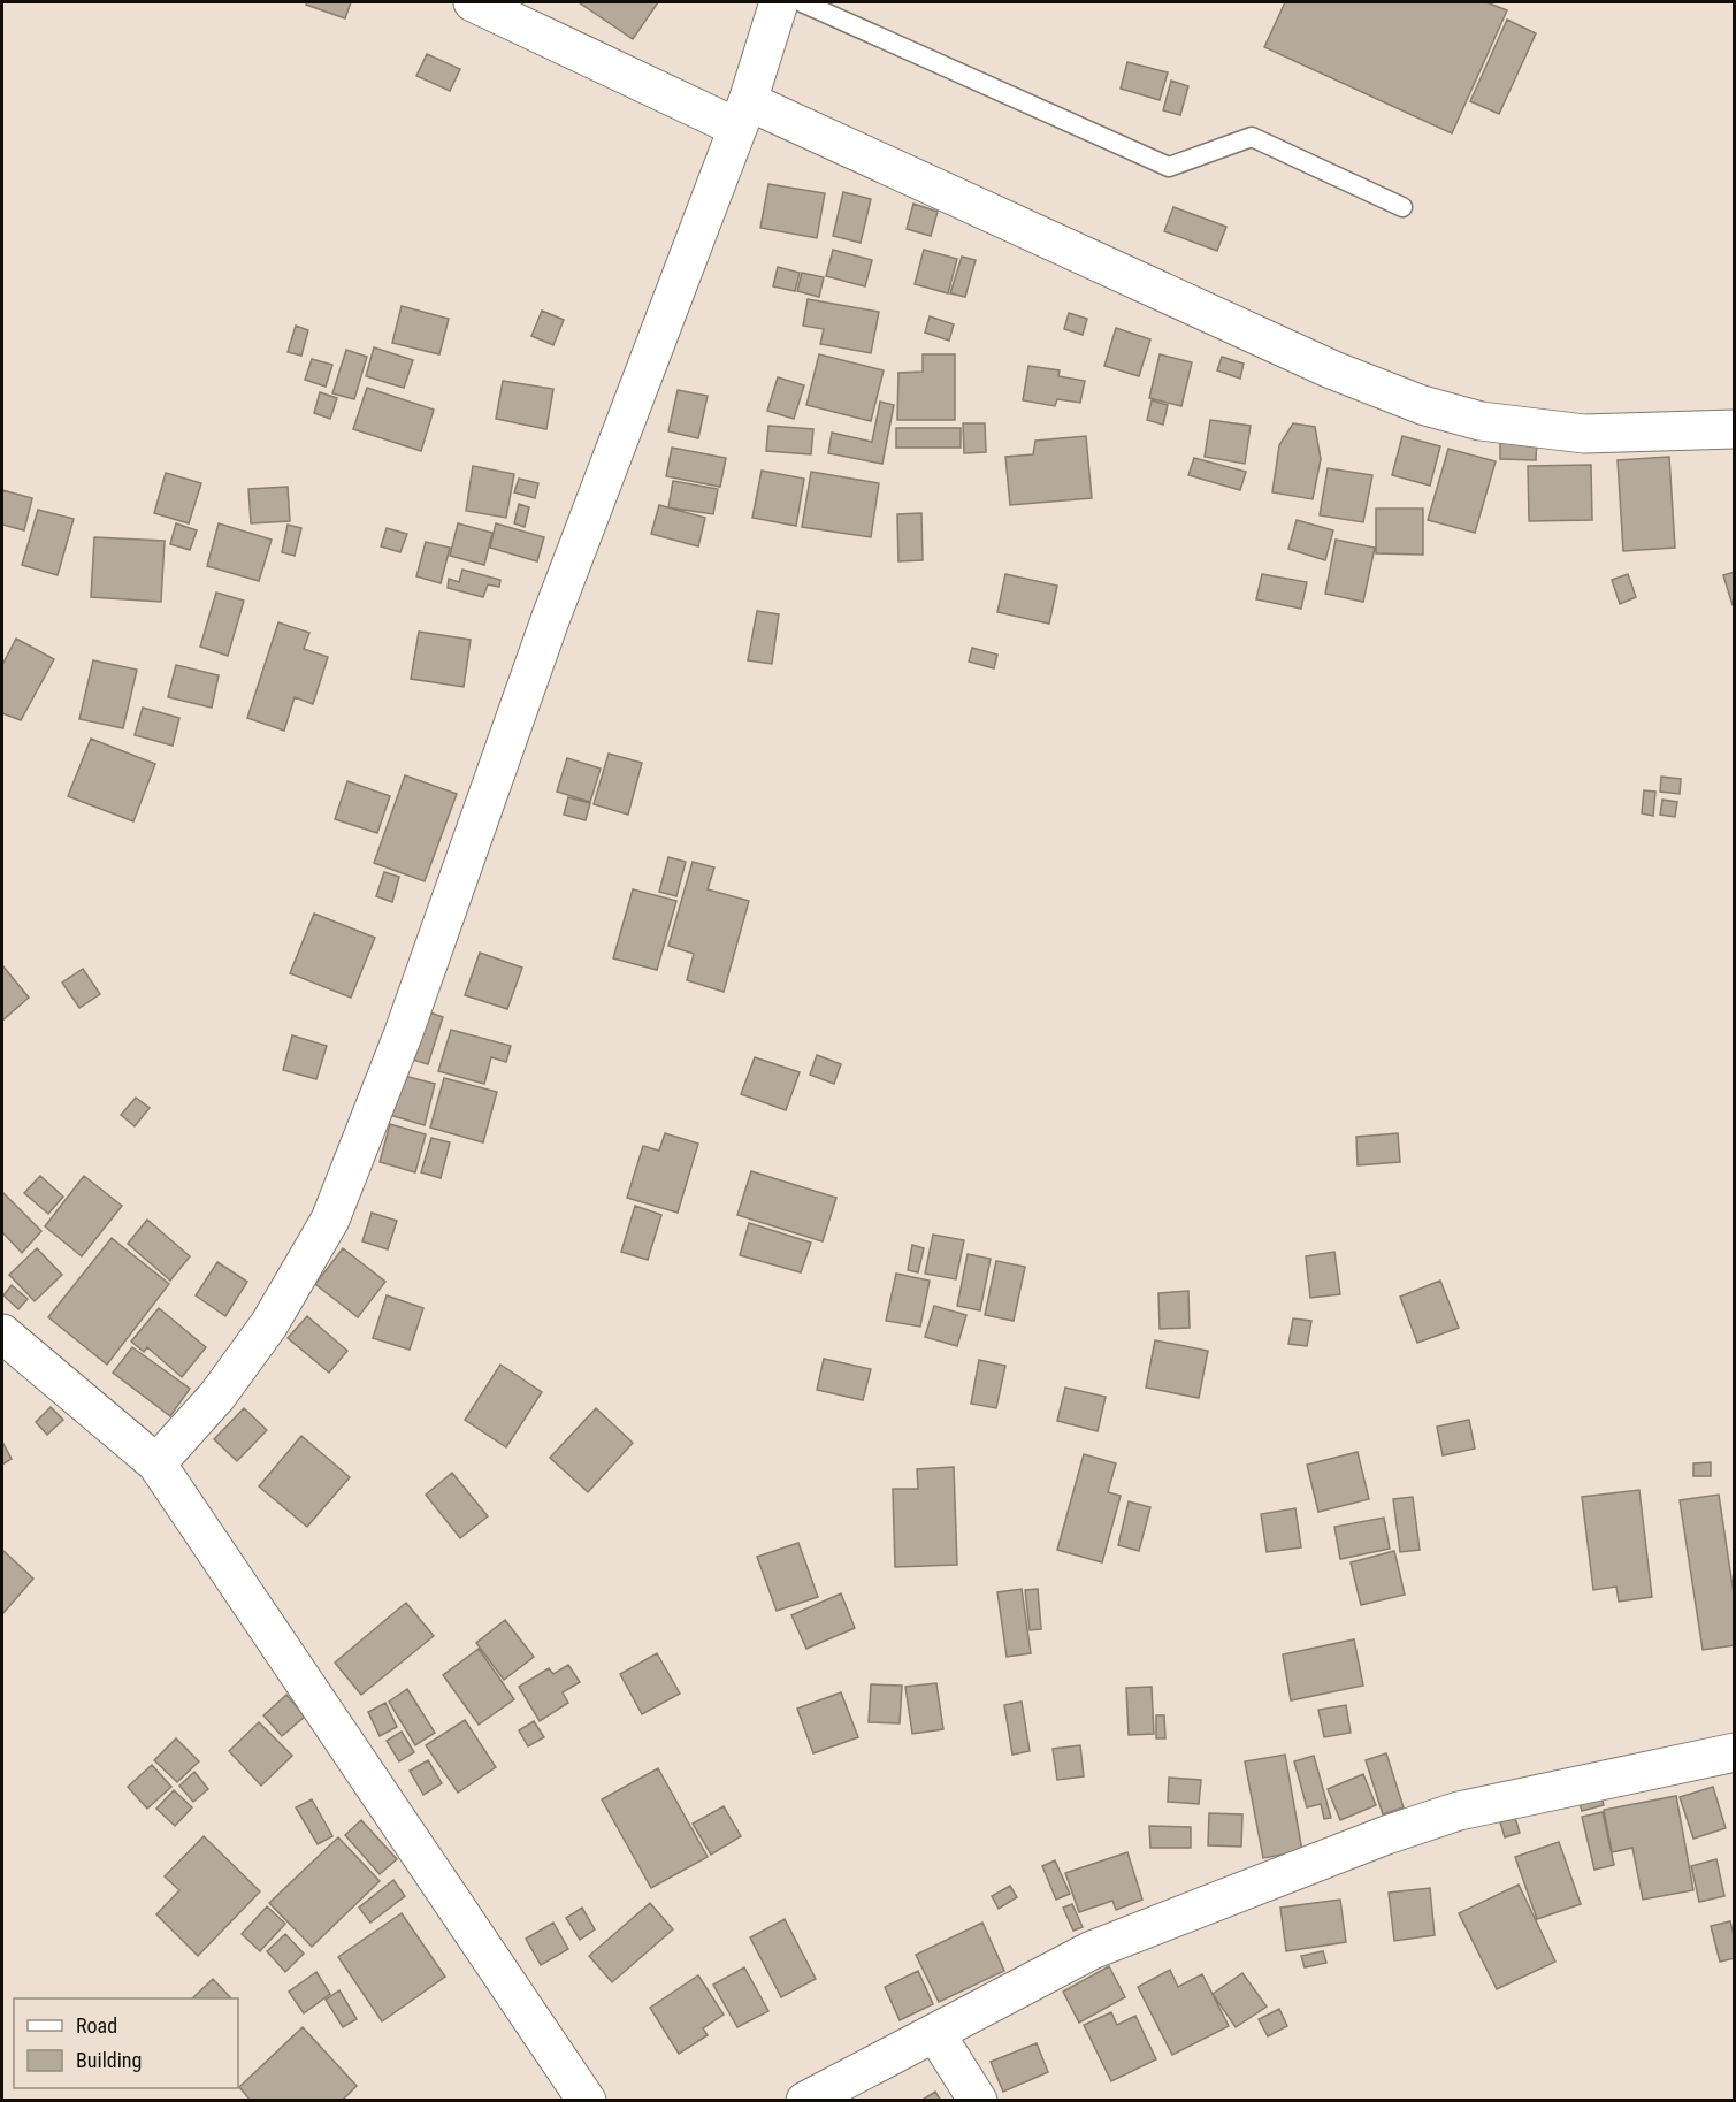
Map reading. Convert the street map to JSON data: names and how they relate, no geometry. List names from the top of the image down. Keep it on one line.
{"legend":["Road","Building"]}
